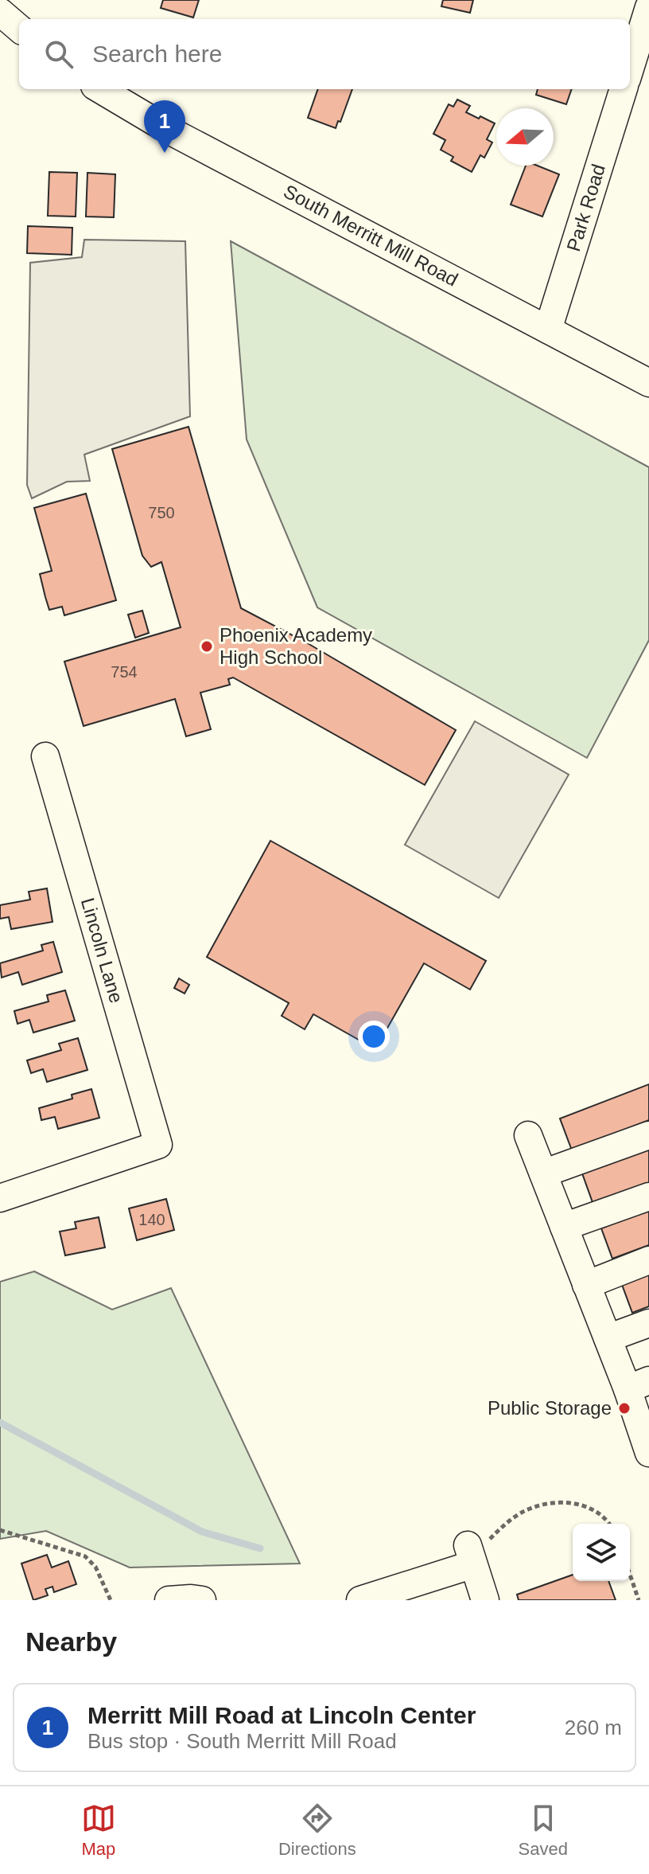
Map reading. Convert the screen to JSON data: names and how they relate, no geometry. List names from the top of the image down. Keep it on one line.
{"streets":{"street":["Park Road","South Merritt Mill Road","Lincoln Lane"]},"crossings":[["Park Road","South Merritt Mill Road"]],"places":["Phoenix Academy High School","Public Storage"],"house_numbers":["750","754","140"],"north":"left","page":{"search":"Search here","pins":"1","heading":"Nearby","list":[{"mark":"1","name":"Merritt Mill Road at Lincoln Center","note":"Bus stop · South Merritt Mill Road","value":"260 m"}],"nav":["Map","Directions","Saved"]}}
